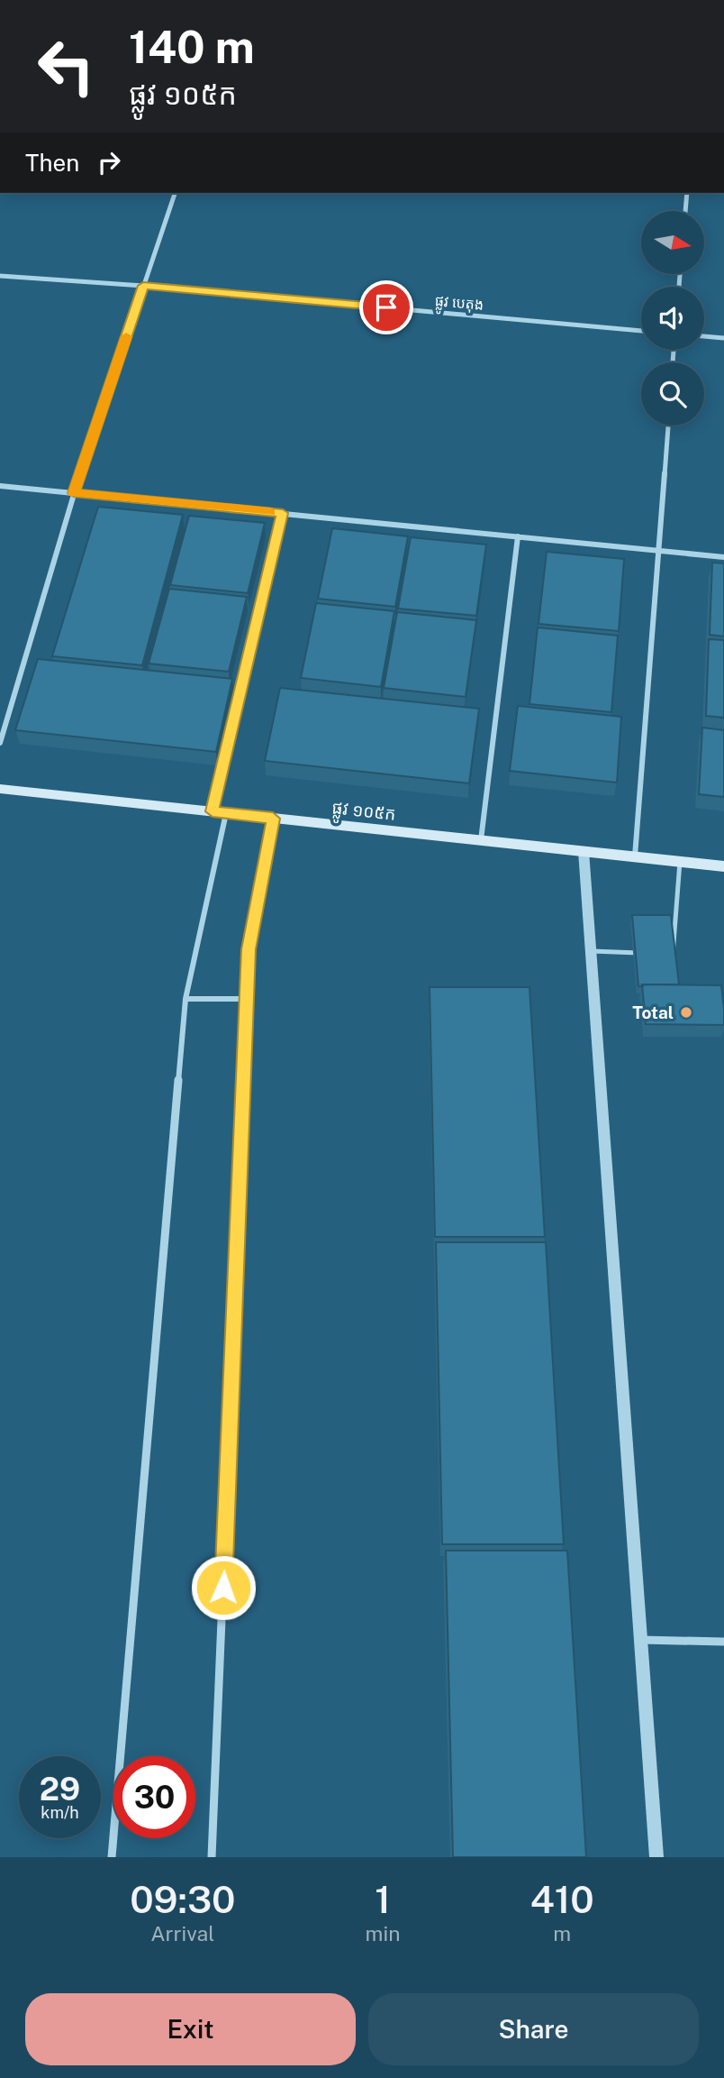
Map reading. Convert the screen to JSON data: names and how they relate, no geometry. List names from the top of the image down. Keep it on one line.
{"streets":{"main road":["ផ្លូវ ១០៥ក"],"street":["ផ្លូវ បេតុង"]},"places":["Total"],"north":"right","page":{"turn":["140 m","ផ្លូវ ១០៥ក"],"then":"Then","speed":"29 km/h","limit":"30","eta":["09:30","Arrival","1","min","410","m"],"buttons":["Exit","Share"]}}
